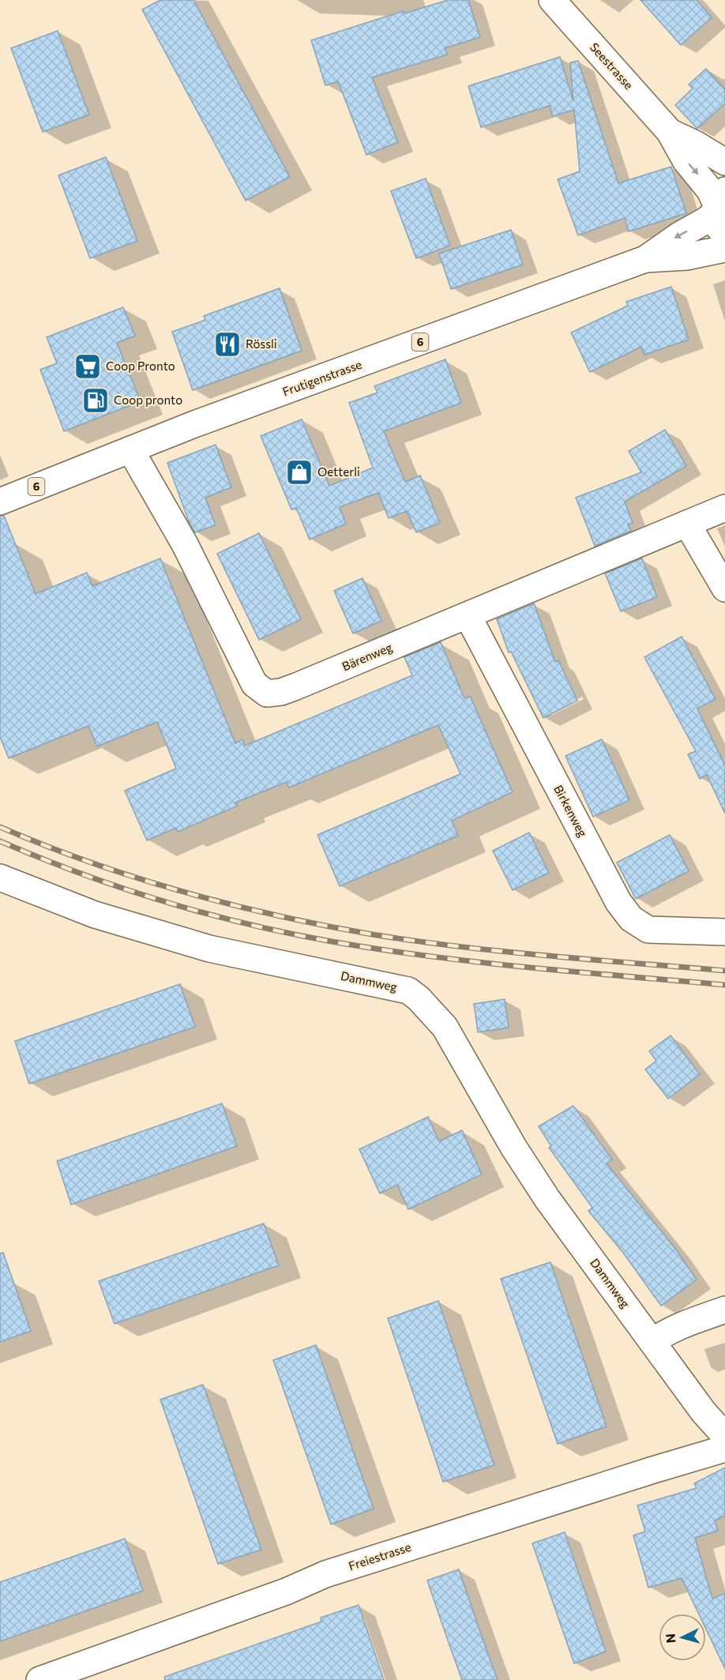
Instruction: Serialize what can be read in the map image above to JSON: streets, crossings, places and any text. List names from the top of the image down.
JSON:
{
  "streets": {
    "street": [
      "Seestrasse",
      "6",
      "Frutigenstrasse",
      "Bärenweg",
      "Birkenweg",
      "Dammweg",
      "Freiestrasse"
    ]
  },
  "crossings": [
    ["Seestrasse", "Frutigenstrasse"],
    ["Frutigenstrasse", "Bärenweg"],
    ["Bärenweg", "Birkenweg"]
  ],
  "places": {
    "restaurant": ["Rössli"],
    "supermarket": ["Coop Pronto"],
    "fuel station": ["Coop pronto"],
    "shop": ["Oetterli"]
  },
  "north": "left"
}
